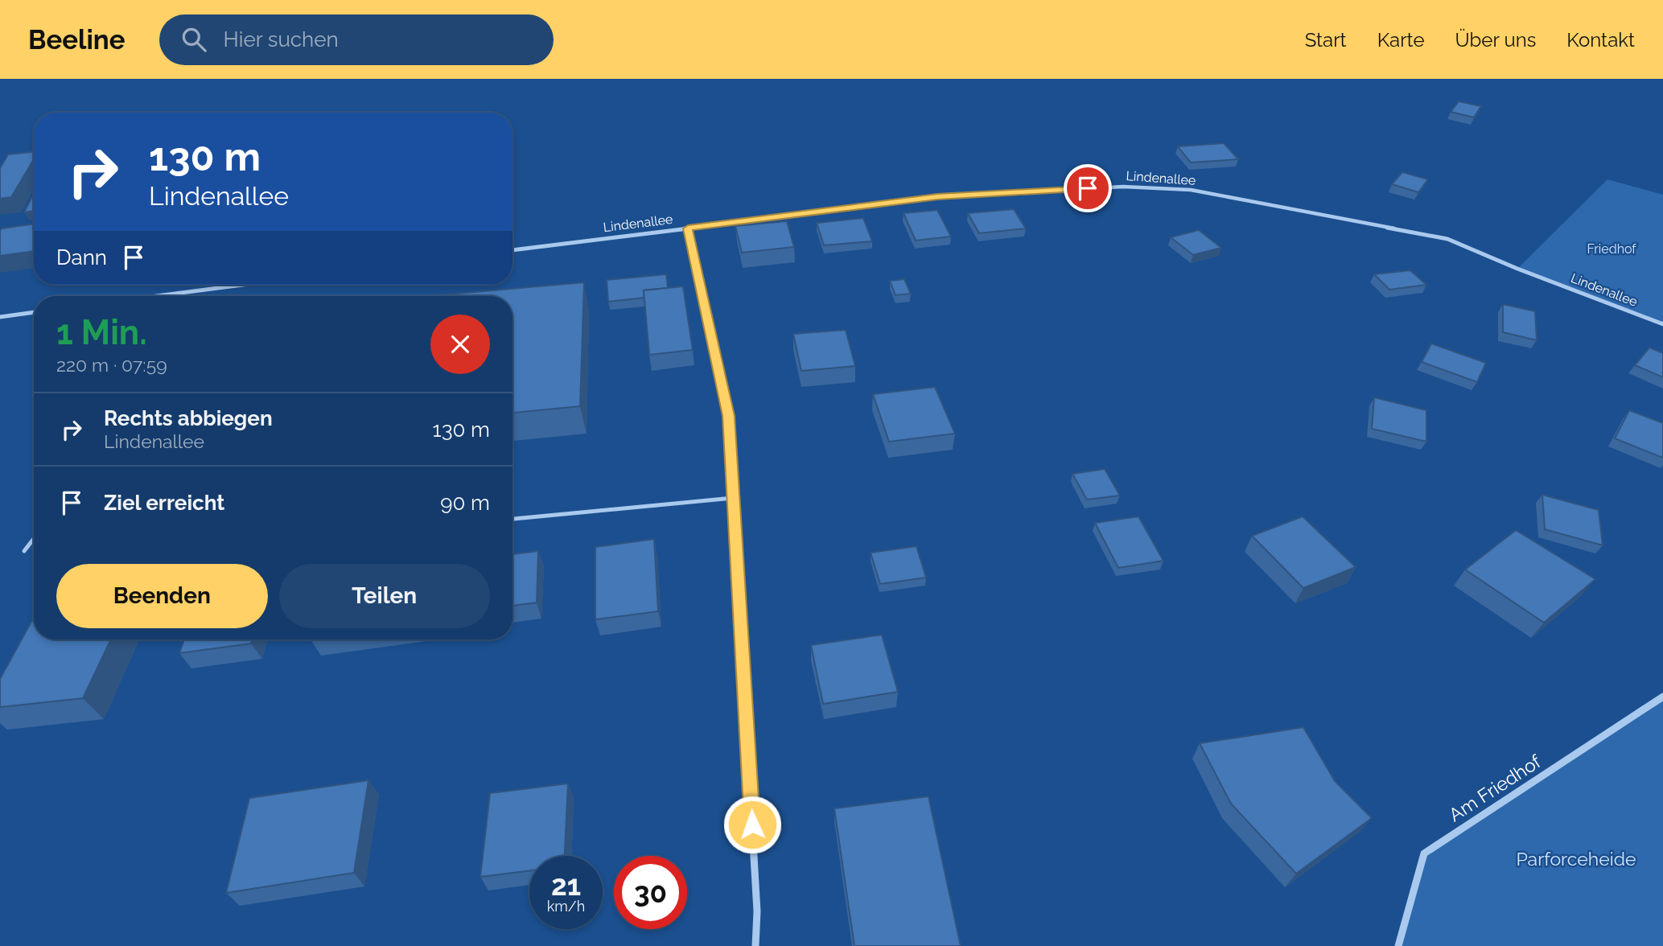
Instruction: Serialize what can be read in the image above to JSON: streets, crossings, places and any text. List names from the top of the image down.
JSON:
{
  "streets": {
    "street": ["Lindenallee", "Am Friedhof"]
  },
  "parks": ["Friedhof", "Parforceheide"],
  "page": {
    "header": "Beeline",
    "search": "Hier suchen",
    "nav": [
      "Start",
      "Karte",
      "Über uns",
      "Kontakt"
    ],
    "turn": ["130 m", "Lindenallee"],
    "then": "Dann",
    "heading": ["1 Min.", "220 m · 07:59"],
    "list": [
      {
        "name": "Rechts abbiegen",
        "note": "Lindenallee",
        "value": "130 m"
      },
      {
        "name": "Ziel erreicht",
        "value": "90 m"
      }
    ],
    "buttons": ["Beenden", "Teilen"],
    "speed": "21 km/h",
    "limit": "30"
  }
}
